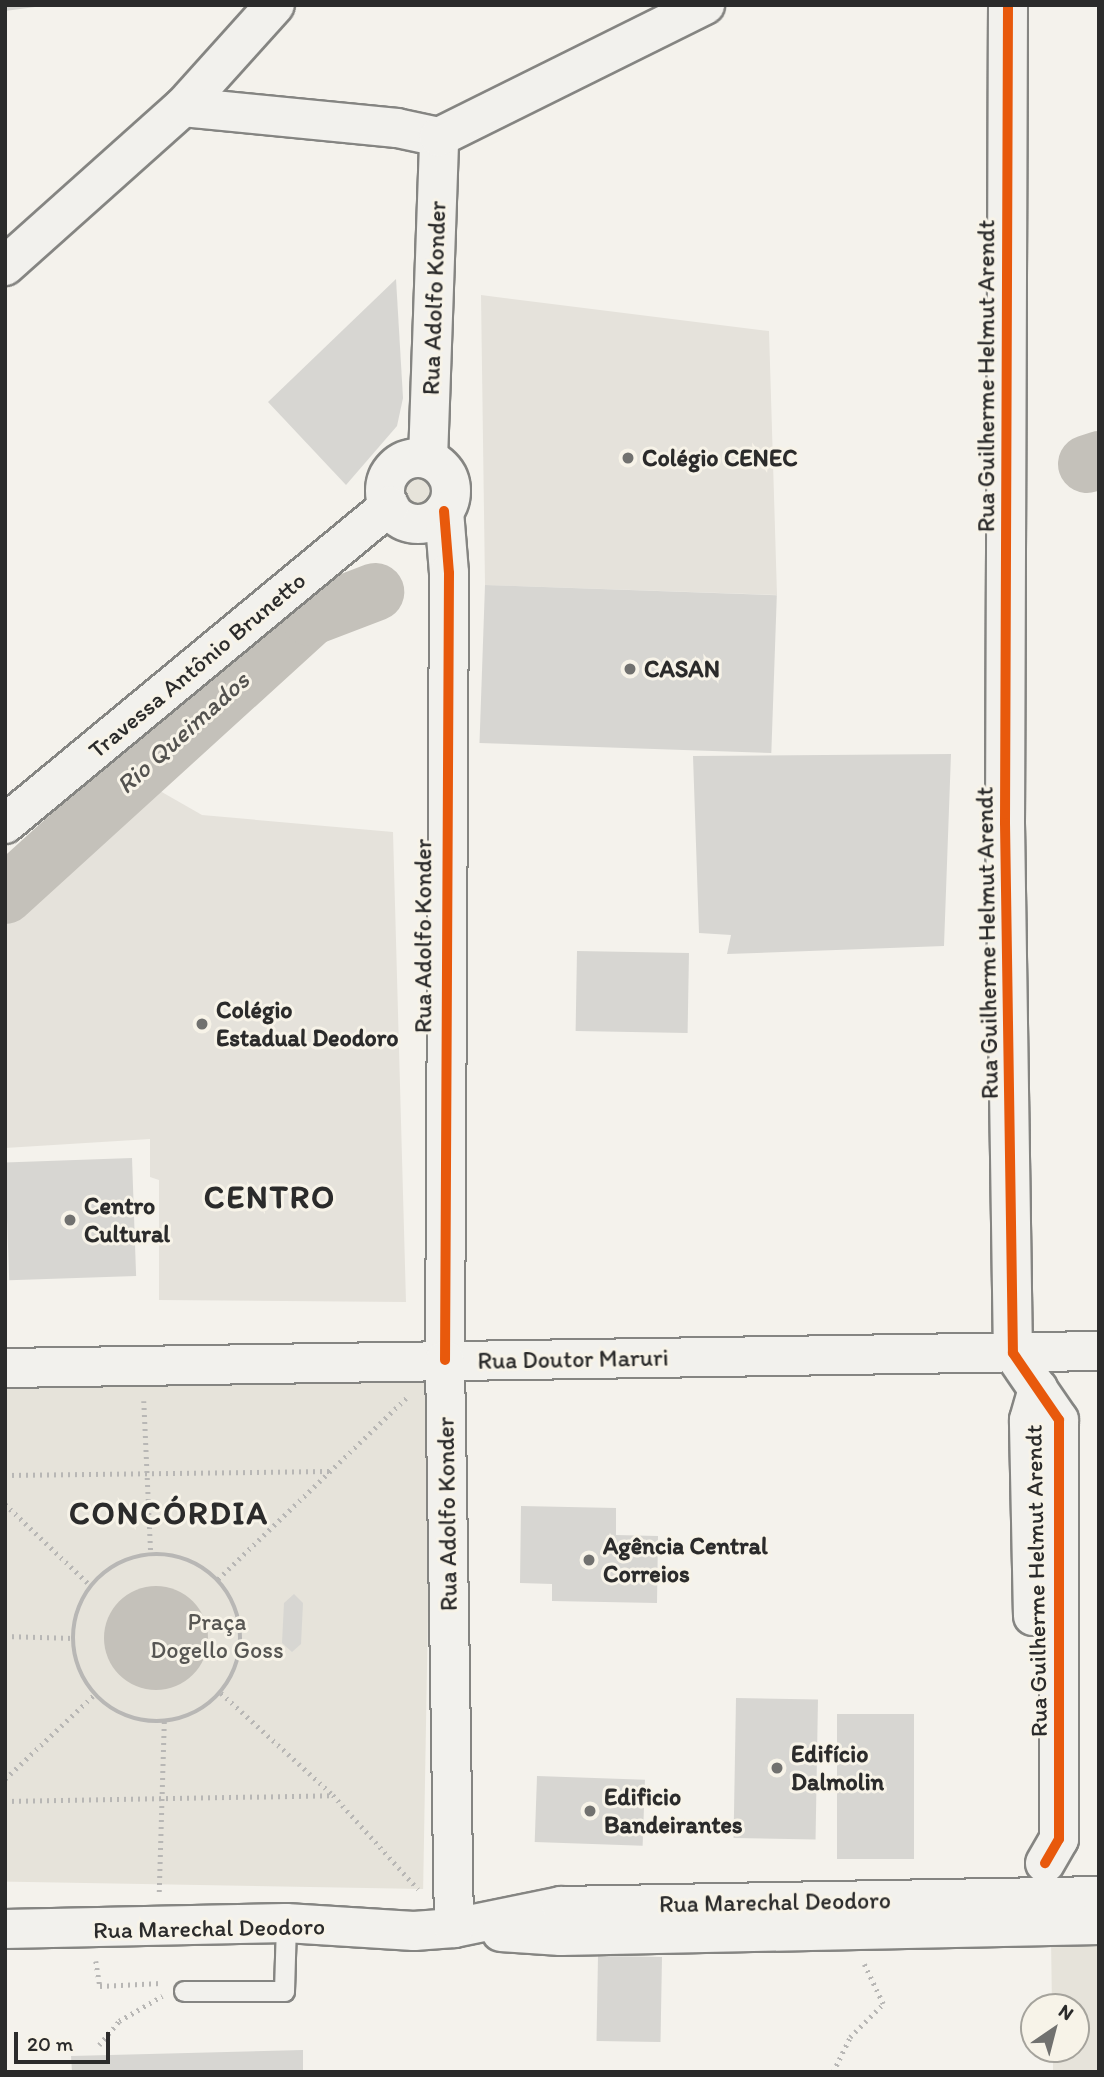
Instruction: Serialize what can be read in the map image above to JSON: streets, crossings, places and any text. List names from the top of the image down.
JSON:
{
  "streets": {
    "street": [
      "Rua Adolfo Konder",
      "Rua Guilherme Helmut Arendt",
      "Travessa Antônio Brunetto",
      "Rua Doutor Maruri",
      "Rua Marechal Deodoro"
    ]
  },
  "crossings": [
    ["Rua Adolfo Konder", "Travessa Antônio Brunetto"],
    ["Rua Adolfo Konder", "Rua Doutor Maruri"],
    ["Rua Adolfo Konder", "Rua Marechal Deodoro"],
    ["Rua Guilherme Helmut Arendt", "Rua Doutor Maruri"],
    ["Rua Guilherme Helmut Arendt", "Rua Marechal Deodoro"]
  ],
  "districts": ["CENTRO", "CONCÓRDIA"],
  "water": ["Rio Queimados"],
  "parks": ["Praça Dogello Goss"],
  "places": [
    "Colégio CENEC",
    "CASAN",
    "Colégio Estadual Deodoro",
    "Centro Cultural",
    "Agência Central Correios",
    "Edifício Dalmolin",
    "Edificio Bandeirantes"
  ],
  "scale_bar": "20 m",
  "north": "top right"
}
